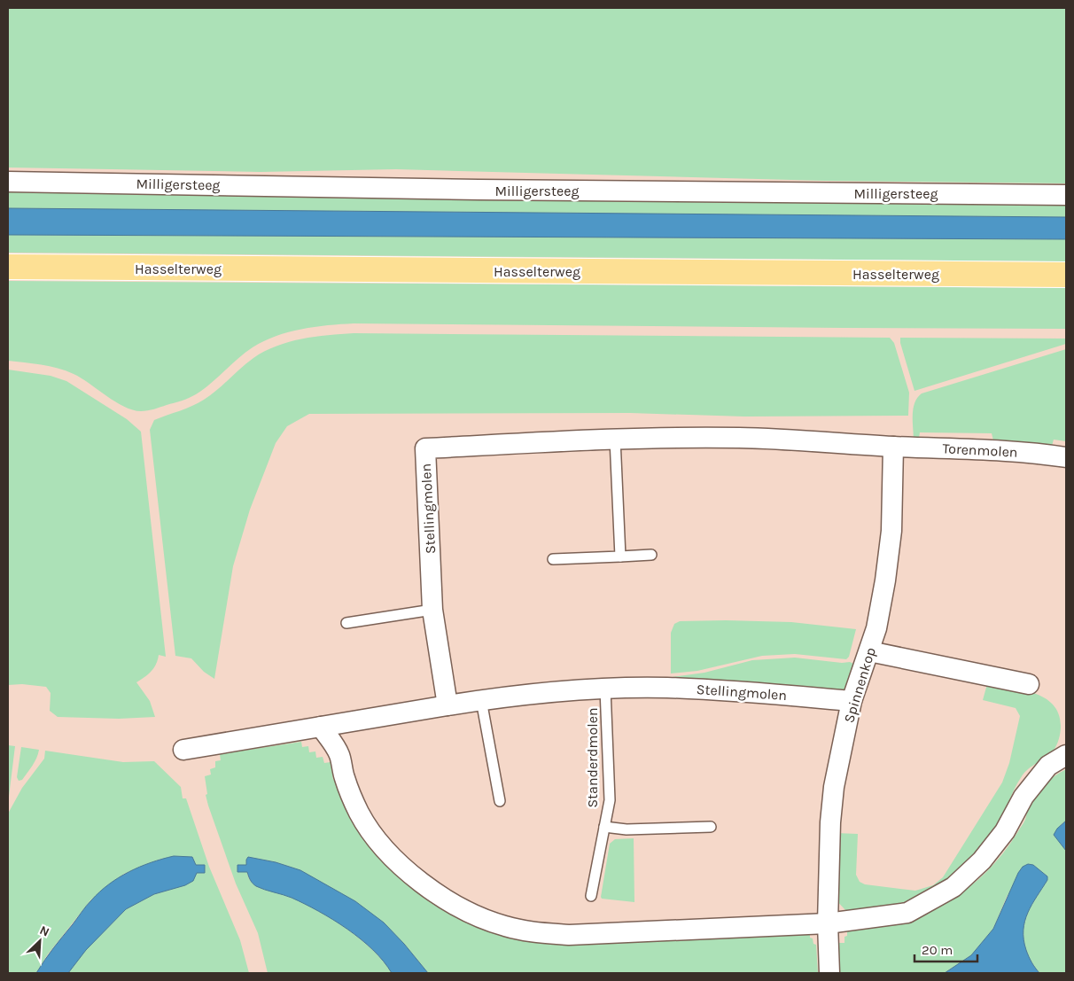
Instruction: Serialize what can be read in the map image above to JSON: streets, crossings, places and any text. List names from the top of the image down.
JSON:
{
  "streets": {
    "main road": ["Hasselterweg"],
    "street": [
      "Milligersteeg",
      "Torenmolen",
      "Stellingmolen",
      "Spinnenkop"
    ],
    "lane": ["Standerdmolen"]
  },
  "crossings": [
    ["Torenmolen", "Stellingmolen"],
    ["Torenmolen", "Spinnenkop"],
    ["Stellingmolen", "Spinnenkop"],
    ["Stellingmolen", "Standerdmolen"]
  ],
  "scale_bar": "20 m",
  "north": "top right"
}
